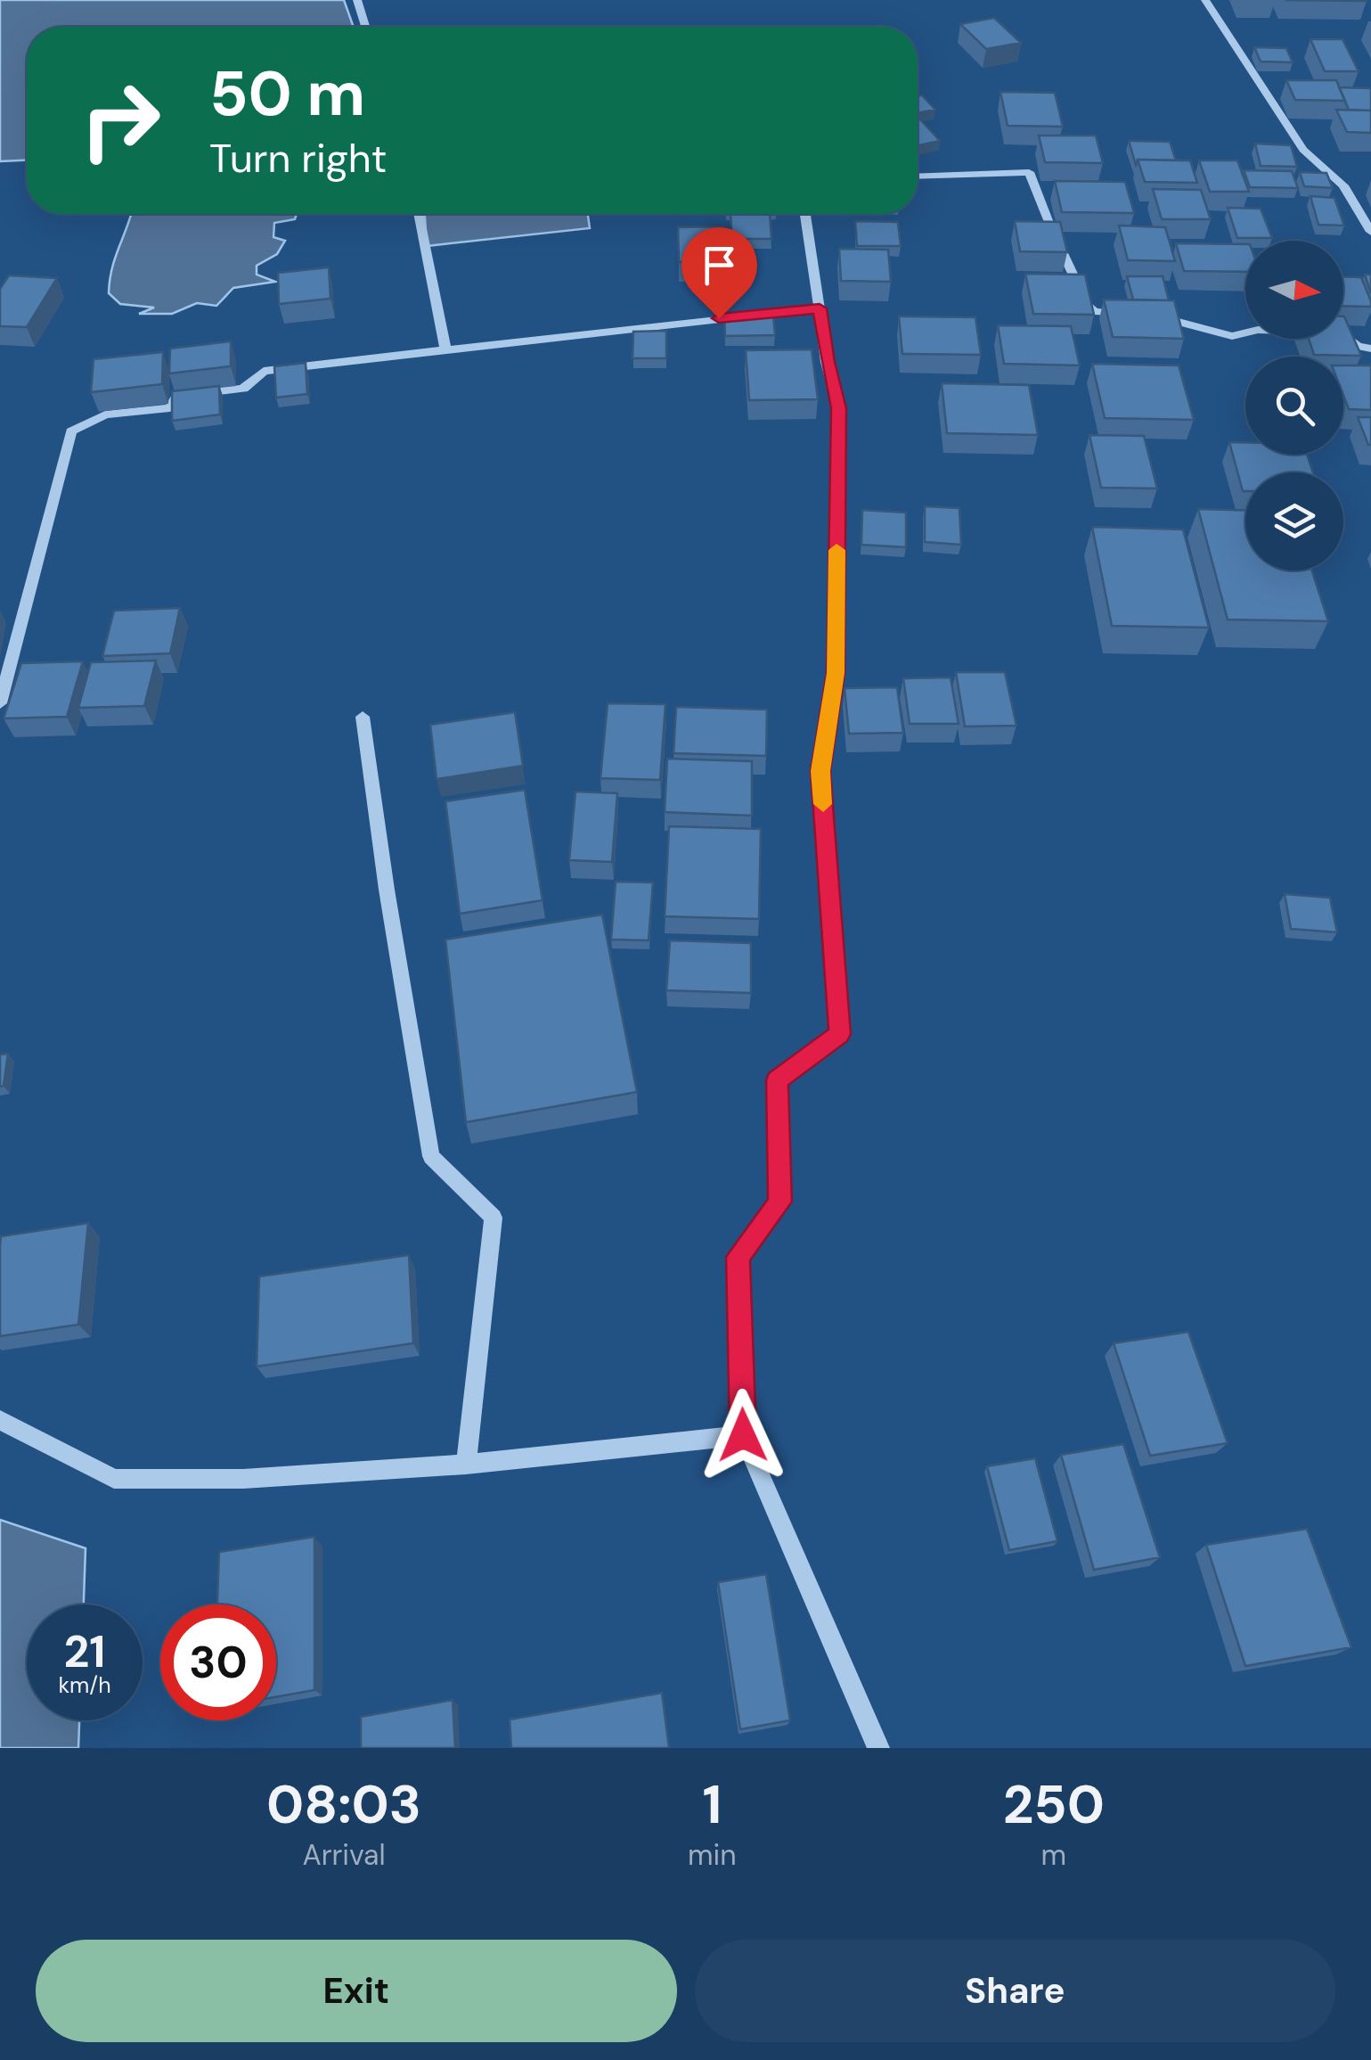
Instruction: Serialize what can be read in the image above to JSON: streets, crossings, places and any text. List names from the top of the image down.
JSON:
{
  "north": "right",
  "page": {
    "turn": ["50 m", "Turn right"],
    "speed": "21 km/h",
    "limit": "30",
    "eta": [
      "08:03",
      "Arrival",
      "1",
      "min",
      "250",
      "m"
    ],
    "buttons": ["Exit", "Share"]
  }
}
